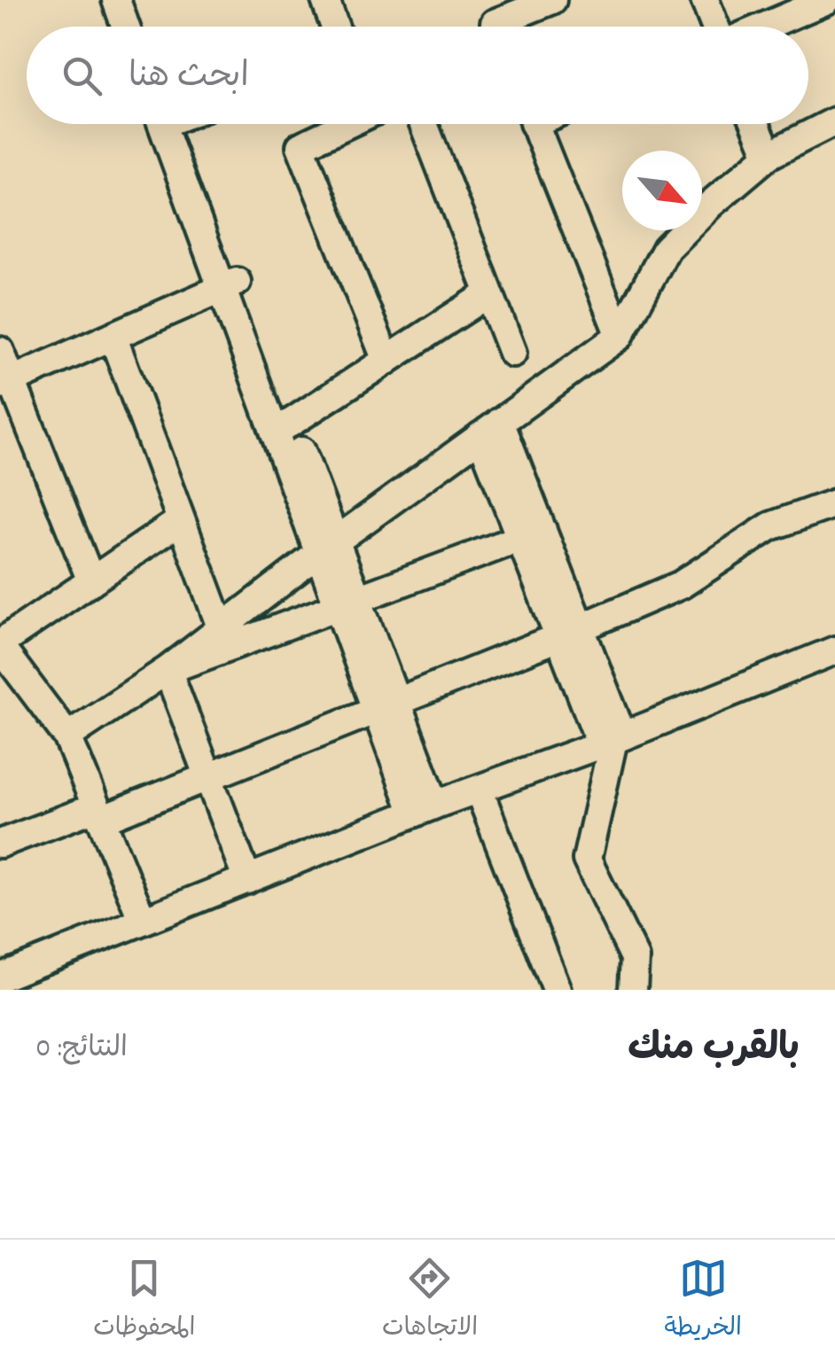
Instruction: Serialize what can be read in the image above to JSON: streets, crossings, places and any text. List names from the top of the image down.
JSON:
{
  "north": "bottom right",
  "page": {
    "search": "ابحث هنا",
    "heading": ["بالقرب منك", "النتائج: 0"],
    "nav": ["الخريطة", "الاتجاهات", "المحفوظات"]
  }
}
